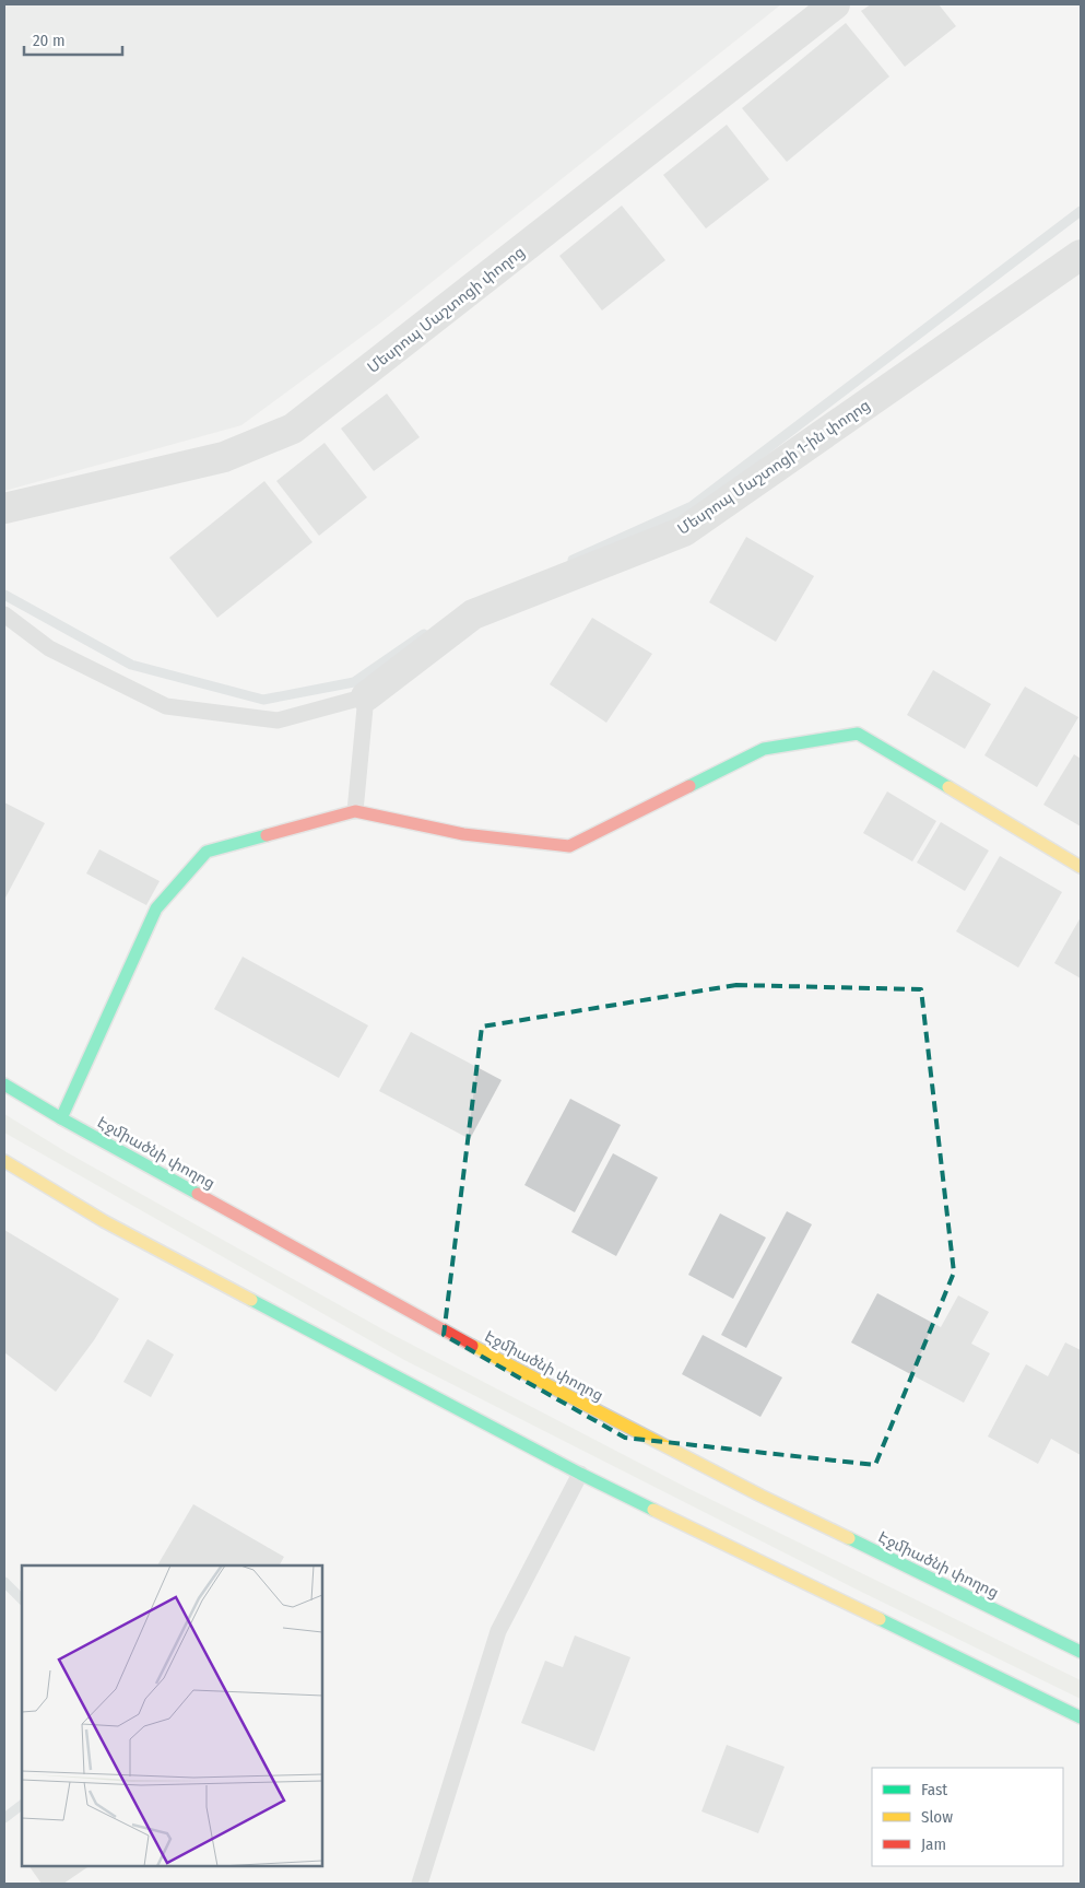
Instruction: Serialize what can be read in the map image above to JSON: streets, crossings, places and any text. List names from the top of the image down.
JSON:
{
  "streets": {
    "main road": ["Էջմիածնի փողոց"],
    "street": ["Մեսրոպ Մաշտոցի փողոց", "Մեսրոպ Մաշտոցի 1-ին փողոց"]
  },
  "legend": ["Fast", "Slow", "Jam"],
  "scale_bar": "20 m"
}
